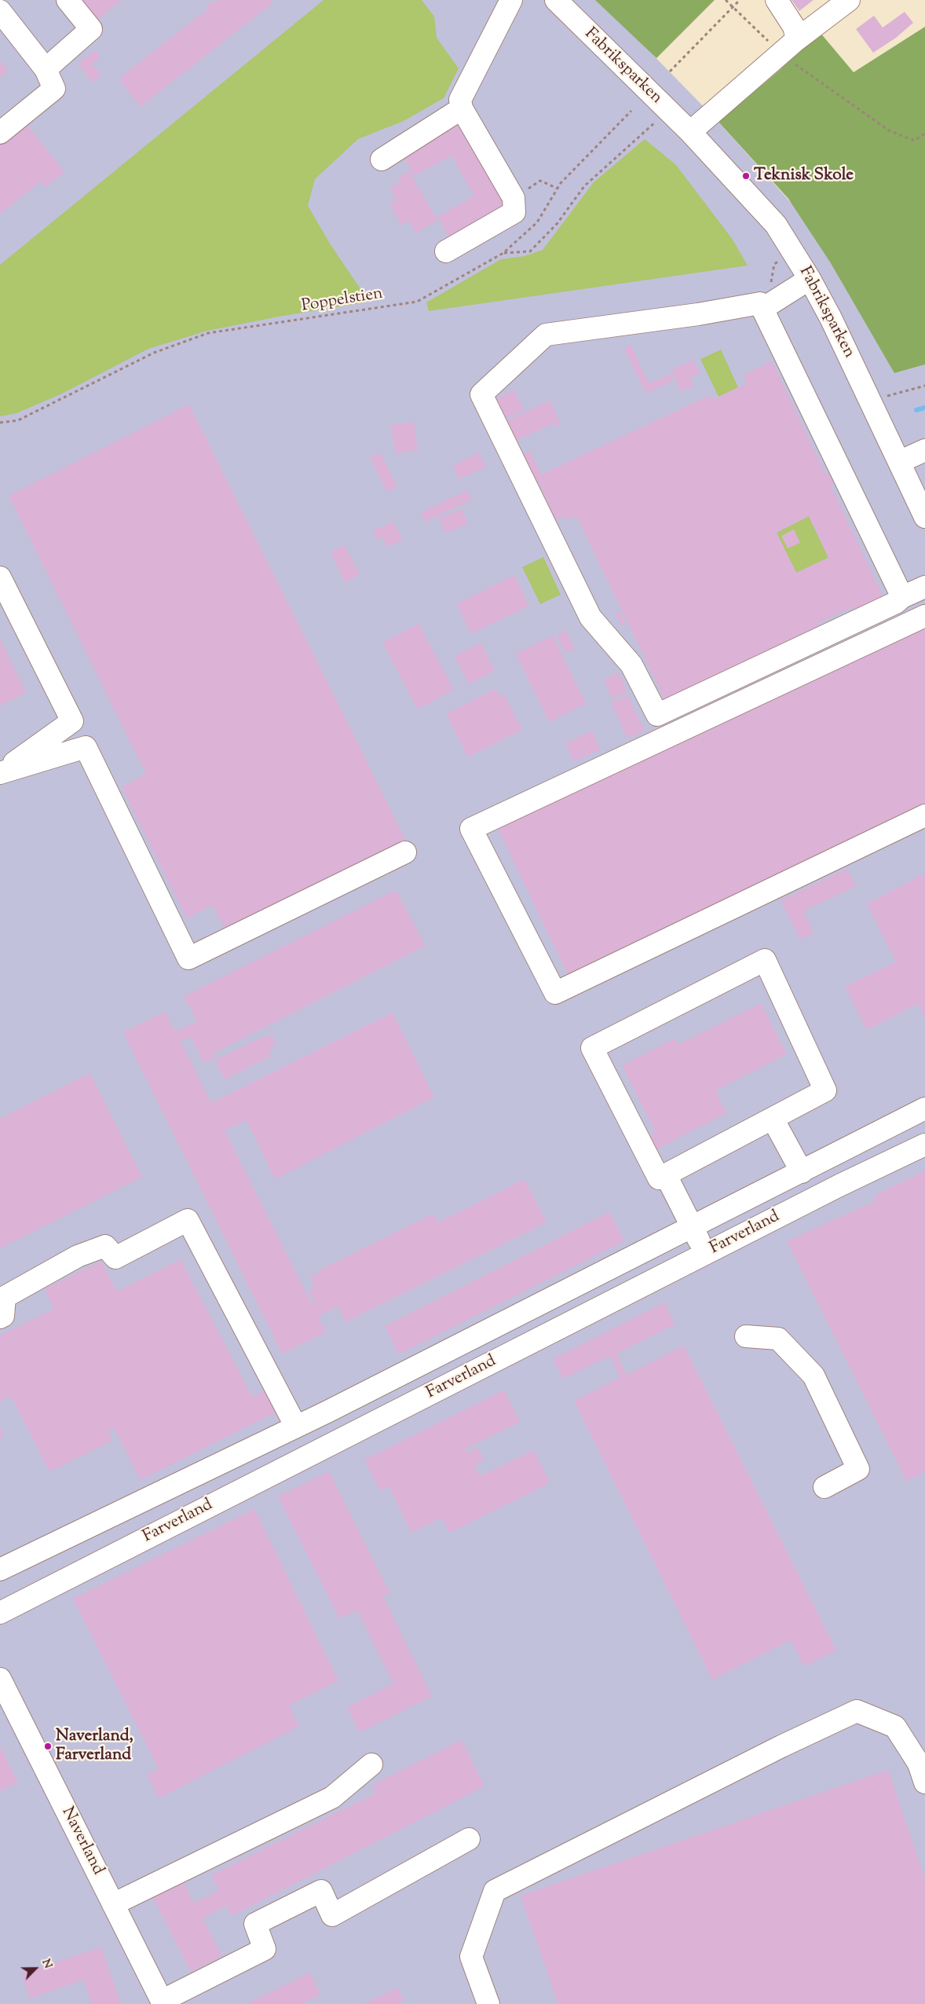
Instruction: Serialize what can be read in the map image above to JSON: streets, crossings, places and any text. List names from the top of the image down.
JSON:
{
  "streets": {
    "street": ["Fabriksparken", "Farverland", "Naverland"],
    "path": ["Poppelstien"]
  },
  "places": ["Teknisk Skole", "Naverland, Farverland"],
  "north": "top right"
}
